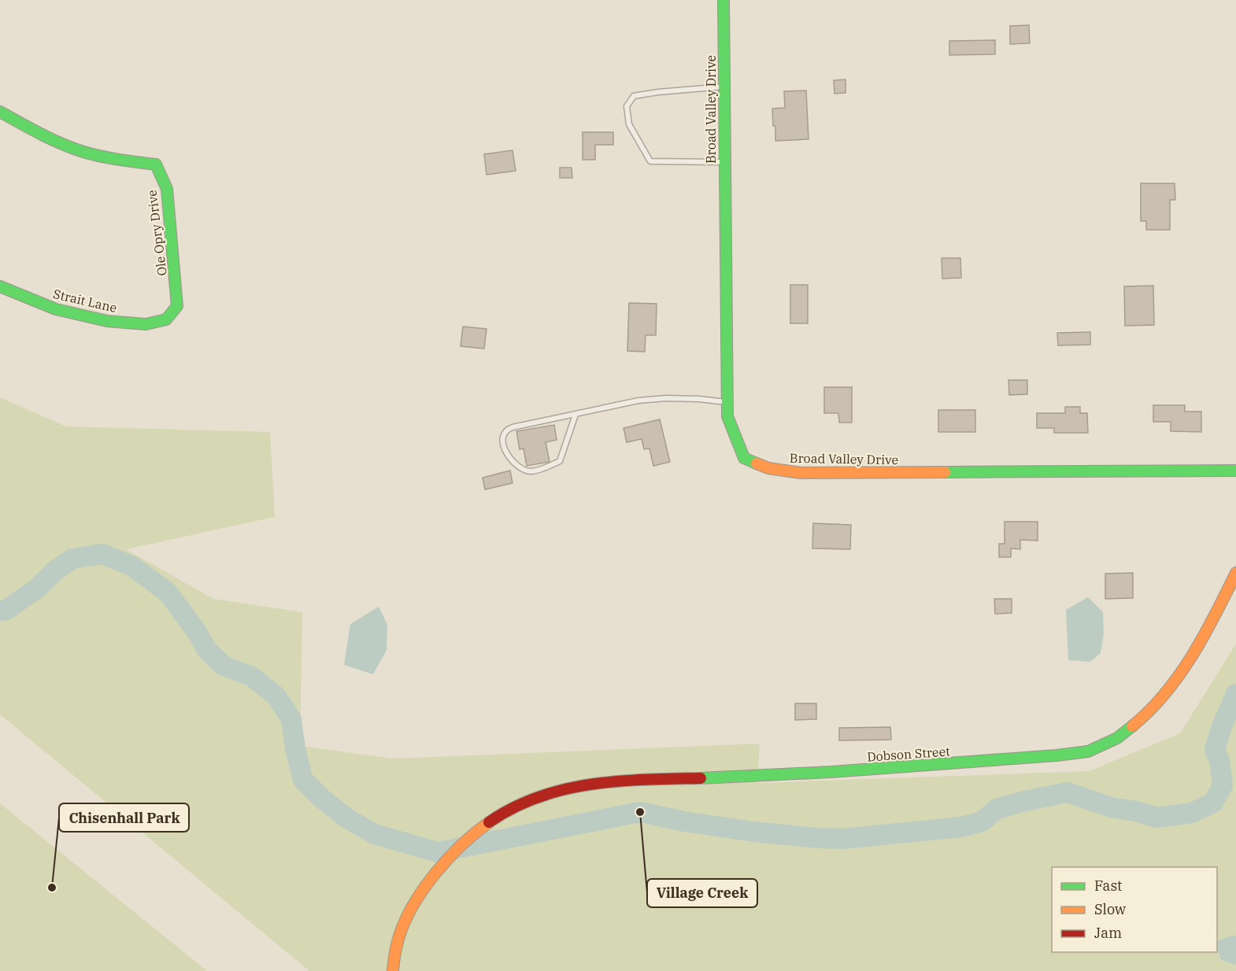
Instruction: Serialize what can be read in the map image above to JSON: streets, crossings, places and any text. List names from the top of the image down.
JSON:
{
  "streets": {
    "street": [
      "Broad Valley Drive",
      "Ole Opry Drive",
      "Strait Lane",
      "Dobson Street"
    ]
  },
  "crossings": [
    ["Ole Opry Drive", "Strait Lane"]
  ],
  "places": ["Village Creek", "Chisenhall Park"],
  "legend": ["Fast", "Slow", "Jam"]
}
